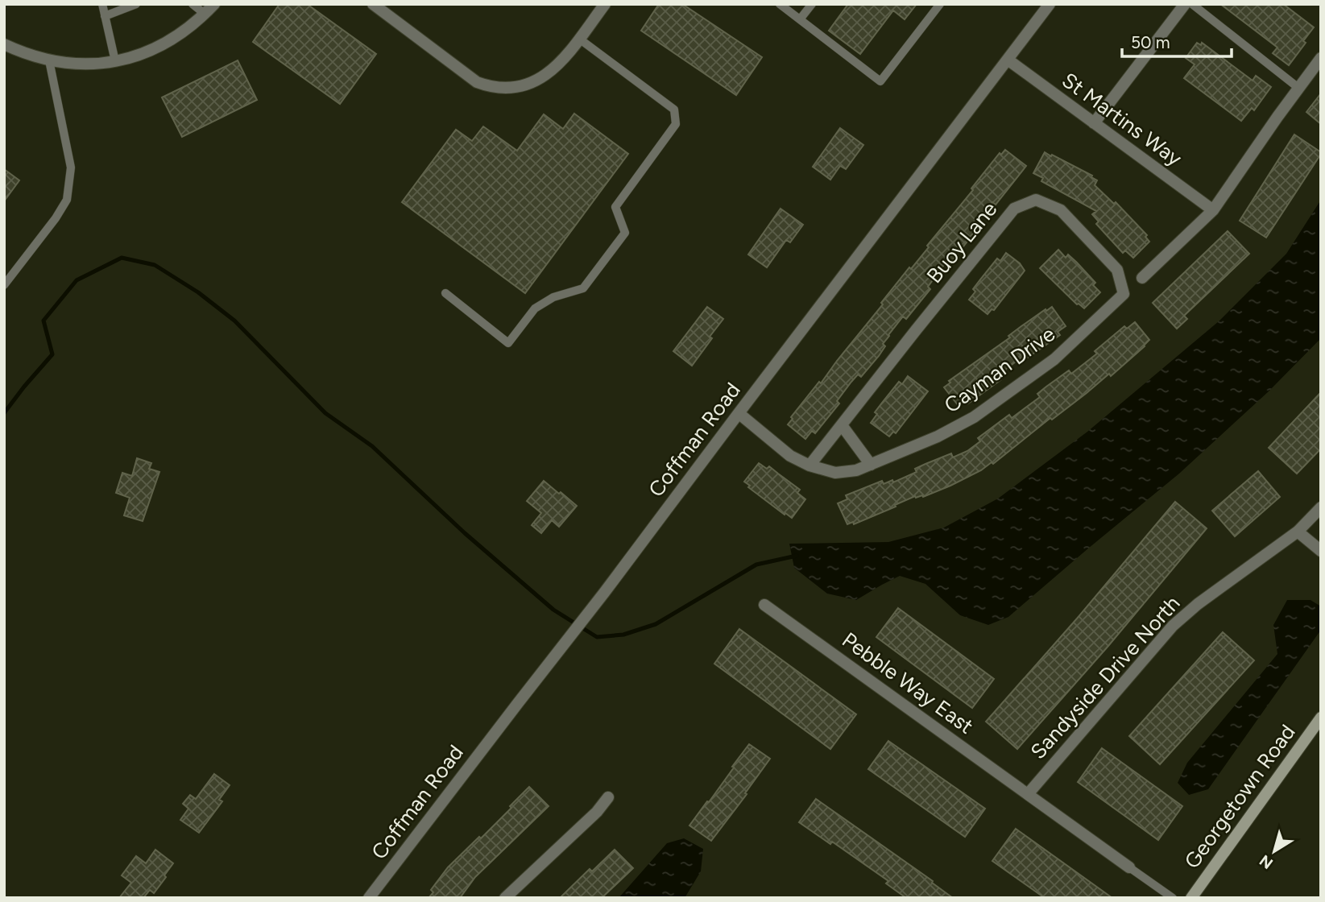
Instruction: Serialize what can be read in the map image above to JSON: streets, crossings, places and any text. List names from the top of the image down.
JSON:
{
  "streets": {
    "main road": ["Georgetown Road"],
    "street": [
      "St Martins Way",
      "Buoy Lane",
      "Cayman Drive",
      "Coffman Road",
      "Sandyside Drive North",
      "Pebble Way East"
    ]
  },
  "crossings": [
    ["St Martins Way", "Coffman Road"],
    ["Buoy Lane", "Cayman Drive"],
    ["Cayman Drive", "Coffman Road"],
    ["Sandyside Drive North", "Pebble Way East"]
  ],
  "scale_bar": "50 m",
  "north": "bottom left"
}
